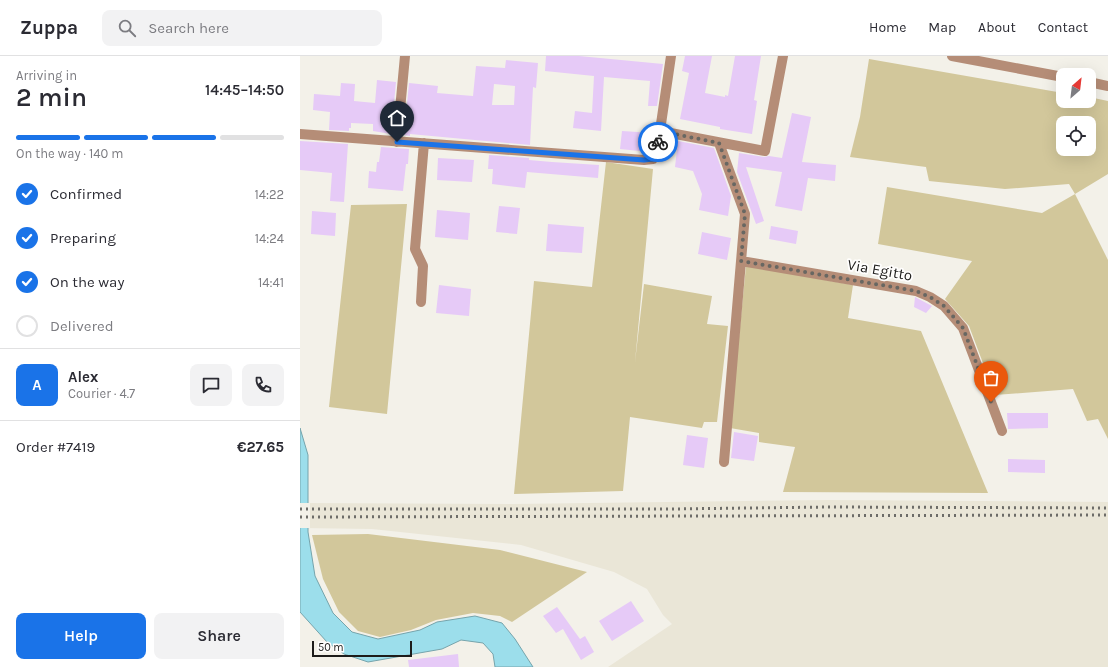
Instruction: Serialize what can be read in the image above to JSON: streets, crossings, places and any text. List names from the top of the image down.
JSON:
{
  "streets": {
    "street": ["Via Egitto"]
  },
  "scale_bar": "50 m",
  "north": "top right",
  "page": {
    "header": "Zuppa",
    "search": "Search here",
    "nav": [
      "Home",
      "Map",
      "About",
      "Contact"
    ],
    "heading": ["2 min", "Arriving in", "14:45–14:50"],
    "panel": [
      "Alex",
      "Courier · 4.7",
      "Order #7419",
      "€27.65"
    ],
    "bar": "On the way · 140 m",
    "list": [
      ["Confirmed", "14:22"],
      ["Preparing", "14:24"],
      ["On the way", "14:41"],
      "Delivered"
    ],
    "round": "A",
    "buttons": ["Help", "Share"],
    "scale": "50 m"
  }
}
